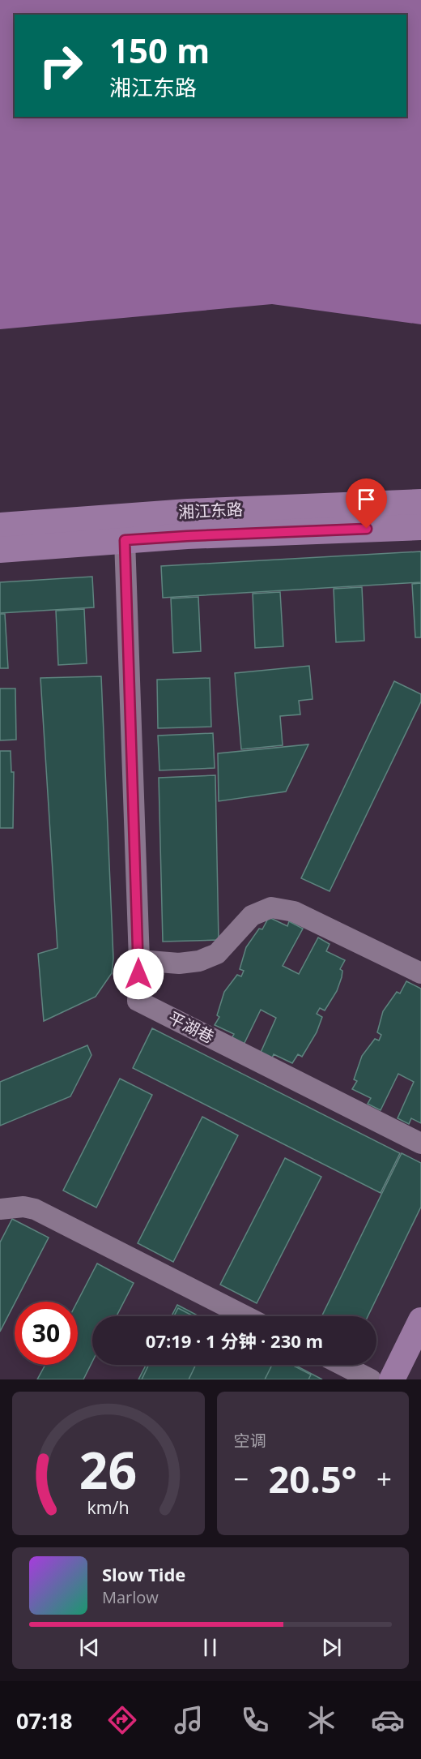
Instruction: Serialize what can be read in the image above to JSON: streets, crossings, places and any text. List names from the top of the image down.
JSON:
{
  "streets": {
    "main road": ["湘江东路"],
    "street": ["平湖巷"]
  },
  "crossings": [
    ["湘江东路", "平湖巷"]
  ],
  "page": {
    "turn": ["150 m", "湘江东路"],
    "limit": "30",
    "trip": "07:19 · 1 分钟 · 230 m",
    "tile": "空调",
    "heat": ["−", "20.5°", "+"],
    "song": ["Slow Tide", "Marlow"],
    "tabs": "07:18",
    "gauge": ["26", "km/h"]
  }
}
